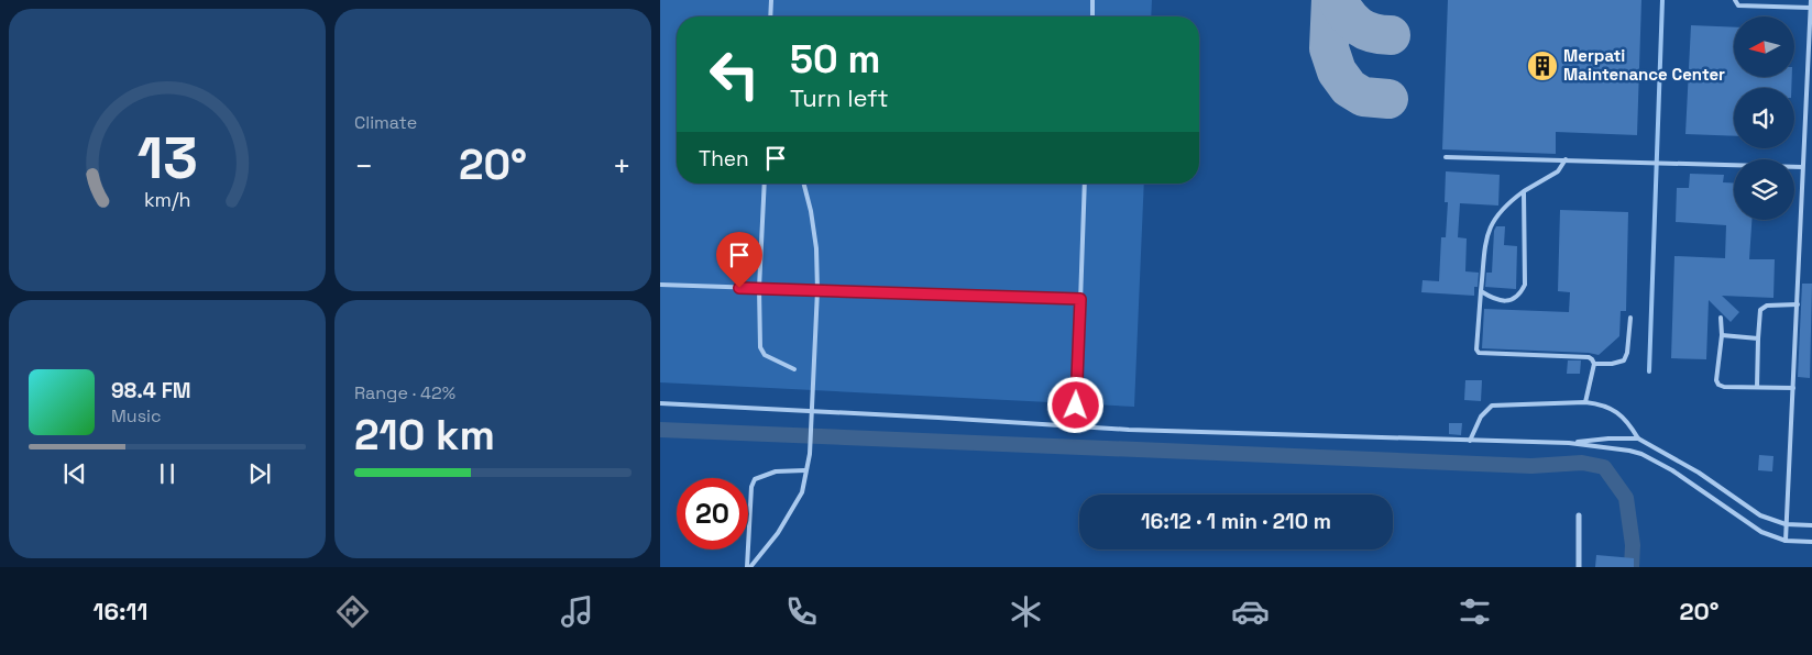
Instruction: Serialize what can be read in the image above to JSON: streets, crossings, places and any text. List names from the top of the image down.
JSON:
{
  "places": {
    "building": ["Merpati Maintenance Center"]
  },
  "north": "left",
  "page": {
    "tile": [
      "Climate",
      ["Range · 42%", "210 km"]
    ],
    "turn": ["50 m", "Turn left"],
    "then": "Then",
    "heat": ["−", "20°", "+"],
    "song": ["98.4 FM", "Music"],
    "limit": "20",
    "trip": "16:12 · 1 min · 210 m",
    "tabs": ["16:11", "20°"],
    "gauge": ["13", "km/h"]
  }
}
